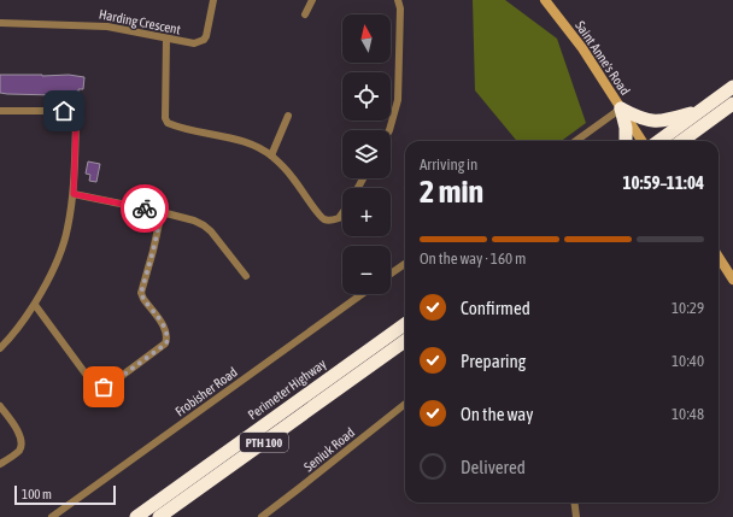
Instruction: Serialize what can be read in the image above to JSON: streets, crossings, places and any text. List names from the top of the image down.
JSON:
{
  "streets": {
    "highway": ["Perimeter Highway", "PTH 100"],
    "main road": ["Saint Anne's Road"],
    "street": ["Harding Crescent", "Frobisher Road", "Seniuk Road"]
  },
  "scale_bar": "100 m",
  "north": "top",
  "page": {
    "map_buttons": ["+", "−"],
    "heading": ["2 min", "Arriving in", "10:59–11:04"],
    "bar": "On the way · 160 m",
    "list": [
      ["Confirmed", "10:29"],
      ["Preparing", "10:40"],
      ["On the way", "10:48"],
      "Delivered"
    ],
    "scale": "100 m"
  }
}
